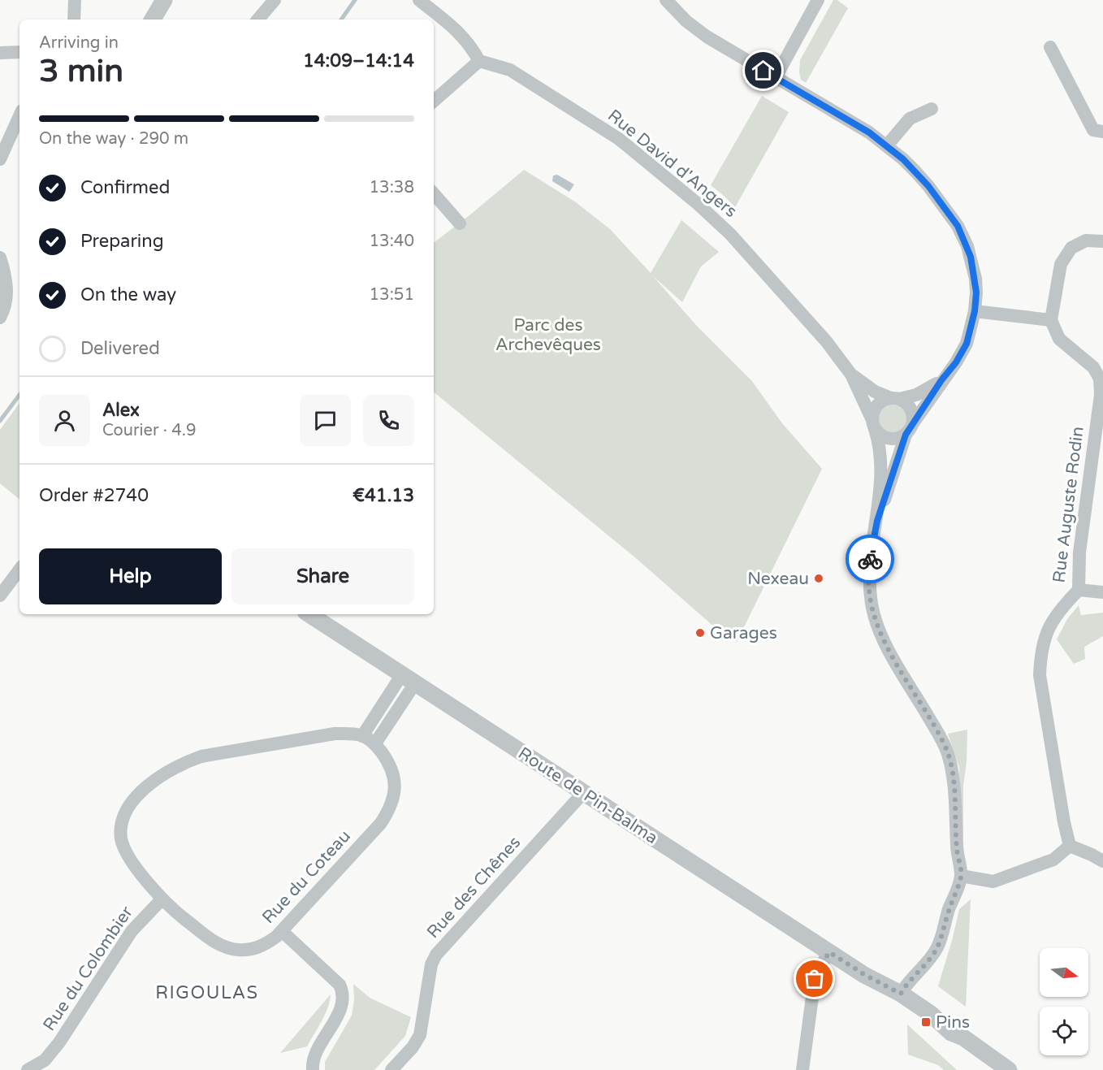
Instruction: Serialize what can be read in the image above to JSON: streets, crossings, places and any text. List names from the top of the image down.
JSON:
{
  "streets": {
    "street": [
      "Rue David d'Angers",
      "Rue Auguste Rodin",
      "Route de Pin-Balma",
      "Rue du Coteau",
      "Rue des Chênes",
      "Rue du Colombier"
    ]
  },
  "crossings": [
    ["Rue David d'Angers", "Route de Pin-Balma"],
    ["Route de Pin-Balma", "Rue des Chênes"],
    ["Rue du Coteau", "Rue du Colombier"]
  ],
  "districts": ["RIGOULAS"],
  "parks": ["Parc des Archevêques"],
  "places": {
    "other": ["Nexeau", "Garages"],
    "transit": ["Pins"]
  },
  "north": "right",
  "page": {
    "heading": ["3 min", "Arriving in", "14:09–14:14"],
    "panel": [
      "Alex",
      "Courier · 4.9",
      "Order #2740",
      "€41.13"
    ],
    "bar": "On the way · 290 m",
    "list": [
      ["Confirmed", "13:38"],
      ["Preparing", "13:40"],
      ["On the way", "13:51"],
      "Delivered"
    ],
    "buttons": ["Help", "Share"]
  }
}
